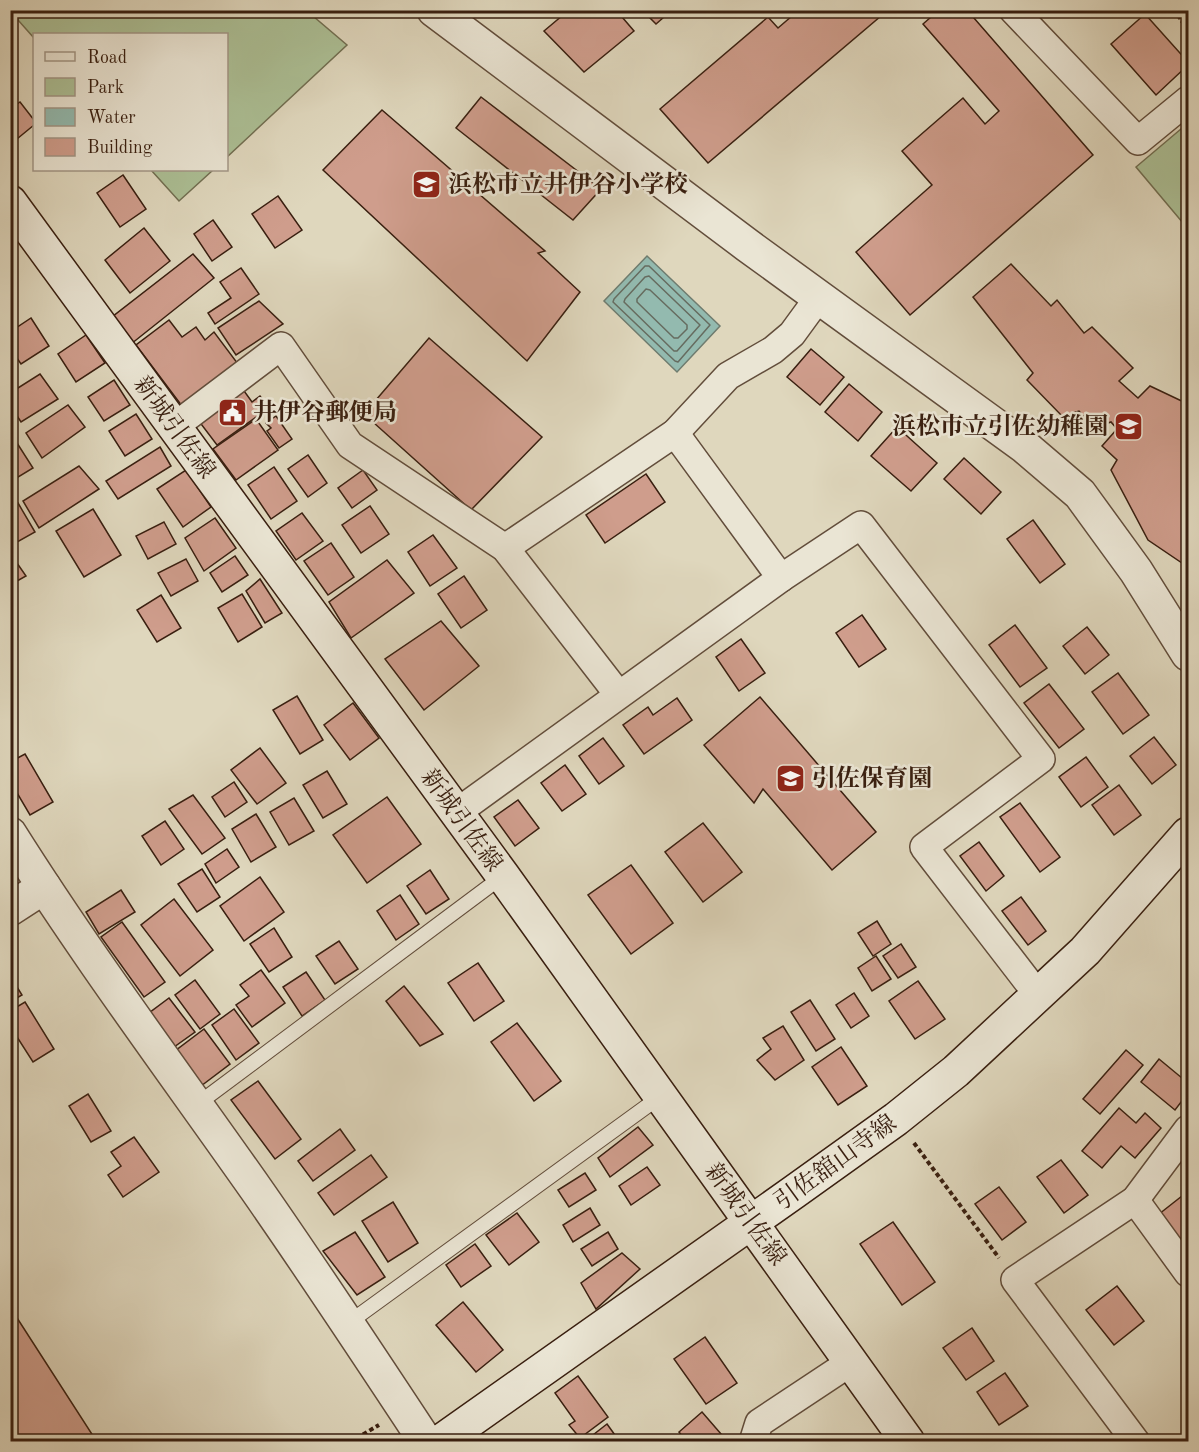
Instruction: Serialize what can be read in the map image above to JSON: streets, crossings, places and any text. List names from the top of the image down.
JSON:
{
  "streets": {
    "main road": ["新城引佐線", "引佐舘山寺線"]
  },
  "crossings": [
    ["新城引佐線", "引佐舘山寺線"]
  ],
  "places": {
    "school or university": ["浜松市立井伊谷小学校", "浜松市立引佐幼稚園", "引佐保育園"],
    "public building": ["井伊谷郵便局"]
  },
  "legend": [
    "Road",
    "Park",
    "Water",
    "Building"
  ]
}
